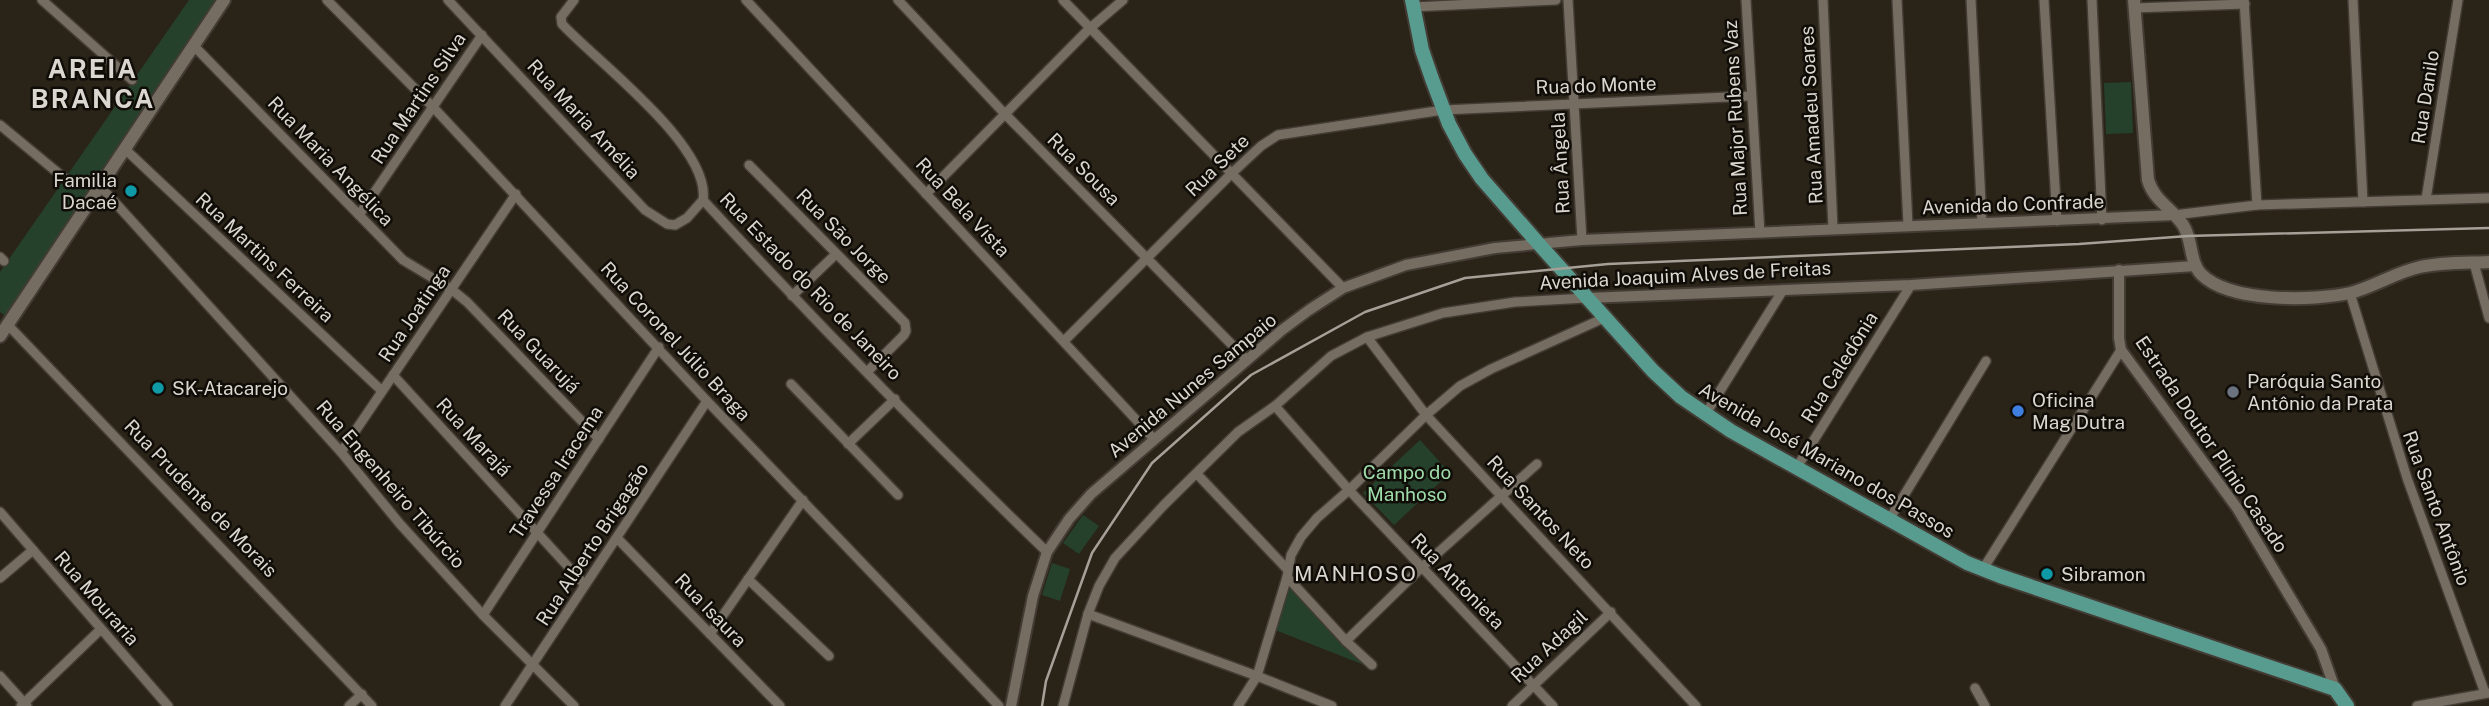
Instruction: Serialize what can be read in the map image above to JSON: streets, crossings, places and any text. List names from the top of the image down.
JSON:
{
  "streets": {
    "main road": ["Estrada Doutor Plínio Casado", "Avenida José Mariano dos Passos"],
    "street": [
      "Rua do Monte",
      "Rua Danilo",
      "Rua Martins Silva",
      "Rua Amadeu Soares",
      "Rua Major Rubens Vaz",
      "Rua Maria Amélia",
      "Rua Maria Angélica",
      "Rua Ângela",
      "Rua Sete",
      "Rua Sousa",
      "Avenida do Confrade",
      "Rua Bela Vista",
      "Rua São Jorge",
      "Rua Martins Ferreira",
      "Avenida Joaquim Alves de Freitas",
      "Rua Estado do Rio de Janeiro",
      "Rua Joatinga",
      "Rua Coronel Júlio Braga",
      "Rua Guarujá",
      "Rua Caledônia",
      "Avenida Nunes Sampaio",
      "Rua Marajá",
      "Travessa Iracema",
      "Rua Engenheiro Tibúrcio",
      "Rua Prudente de Morais",
      "Rua Santo Antônio",
      "Rua Santos Neto",
      "Rua Alberto Brigagão",
      "Rua Antonieta",
      "Rua Mouraria",
      "Rua Isaura",
      "Rua Adagil"
    ]
  },
  "crossings": [
    ["Rua do Monte", "Rua Major Rubens Vaz"],
    ["Rua do Monte", "Rua Ângela"],
    ["Rua do Monte", "Rua Sete"],
    ["Rua do Monte", "Avenida José Mariano dos Passos"],
    ["Rua Danilo", "Avenida do Confrade"],
    ["Rua Martins Silva", "Rua Maria Amélia"],
    ["Rua Martins Silva", "Rua Maria Angélica"],
    ["Rua Martins Silva", "Rua Coronel Júlio Braga"],
    ["Rua Amadeu Soares", "Avenida do Confrade"],
    ["Rua Major Rubens Vaz", "Avenida do Confrade"],
    ["Rua Maria Amélia", "Rua Estado do Rio de Janeiro"],
    ["Rua Maria Angélica", "Rua Joatinga"],
    ["Rua Maria Angélica", "Rua Guarujá"],
    ["Rua Ângela", "Avenida do Confrade"],
    ["Rua Sete", "Rua Sousa"],
    ["Rua Sete", "Rua Bela Vista"],
    ["Rua Sete", "Avenida José Mariano dos Passos"],
    ["Rua Sousa", "Avenida Nunes Sampaio"],
    ["Avenida do Confrade", "Avenida Nunes Sampaio"],
    ["Avenida do Confrade", "Avenida José Mariano dos Passos"],
    ["Rua Bela Vista", "Avenida Nunes Sampaio"],
    ["Rua São Jorge", "Rua Estado do Rio de Janeiro"],
    ["Rua Martins Ferreira", "Rua Joatinga"],
    ["Avenida Joaquim Alves de Freitas", "Rua Caledônia"],
    ["Avenida Joaquim Alves de Freitas", "Estrada Doutor Plínio Casado"],
    ["Avenida Joaquim Alves de Freitas", "Avenida José Mariano dos Passos"],
    ["Avenida Joaquim Alves de Freitas", "Rua Santos Neto"],
    ["Avenida Joaquim Alves de Freitas", "Rua Antonieta"],
    ["Rua Estado do Rio de Janeiro", "Avenida Nunes Sampaio"],
    ["Rua Joatinga", "Rua Coronel Júlio Braga"],
    ["Rua Joatinga", "Rua Guarujá"],
    ["Rua Joatinga", "Rua Marajá"],
    ["Rua Joatinga", "Rua Engenheiro Tibúrcio"],
    ["Rua Coronel Júlio Braga", "Travessa Iracema"],
    ["Rua Coronel Júlio Braga", "Rua Alberto Brigagão"],
    ["Rua Guarujá", "Travessa Iracema"],
    ["Rua Caledônia", "Avenida José Mariano dos Passos"],
    ["Avenida Nunes Sampaio", "Avenida José Mariano dos Passos"],
    ["Rua Marajá", "Travessa Iracema"],
    ["Rua Marajá", "Rua Alberto Brigagão"],
    ["Estrada Doutor Plínio Casado", "Avenida José Mariano dos Passos"],
    ["Travessa Iracema", "Rua Engenheiro Tibúrcio"],
    ["Rua Engenheiro Tibúrcio", "Rua Alberto Brigagão"],
    ["Rua Santos Neto", "Rua Adagil"],
    ["Rua Alberto Brigagão", "Rua Isaura"],
    ["Rua Antonieta", "Rua Adagil"]
  ],
  "districts": ["AREIA BRANCA", "MANHOSO"],
  "parks": ["Campo do Manhoso"],
  "places": [
    "Familia Dacaé",
    "SK-Atacarejo",
    "Paróquia Santo Antônio da Prata",
    "Oficina Mag Dutra",
    "Sibramon"
  ]
}
